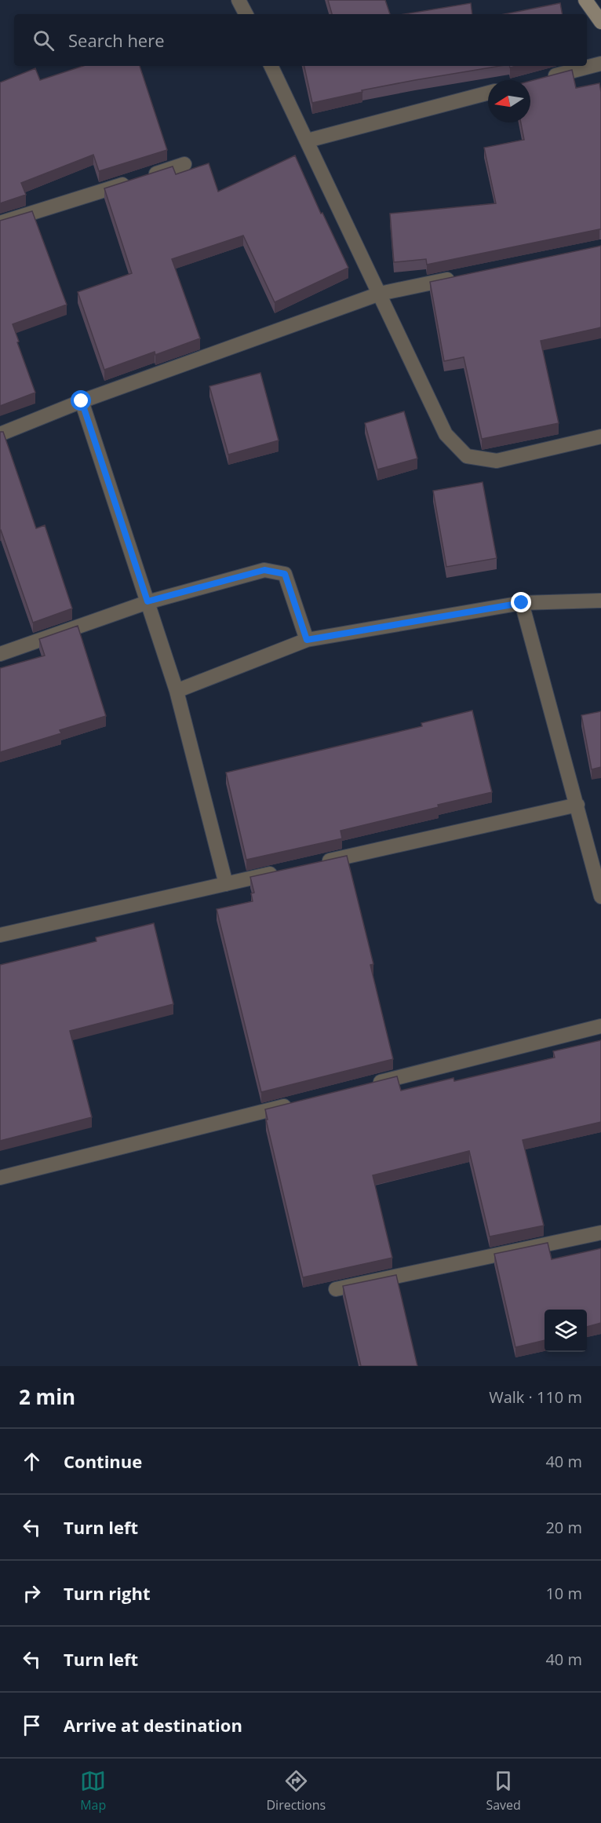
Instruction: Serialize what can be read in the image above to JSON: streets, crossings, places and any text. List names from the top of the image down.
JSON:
{
  "north": "left",
  "page": {
    "search": "Search here",
    "heading": ["2 min", "Walk · 110 m"],
    "list": [
      ["Continue", "40 m"],
      ["Turn left", "20 m"],
      ["Turn right", "10 m"],
      ["Turn left", "40 m"],
      "Arrive at destination"
    ],
    "nav": ["Map", "Directions", "Saved"]
  }
}
